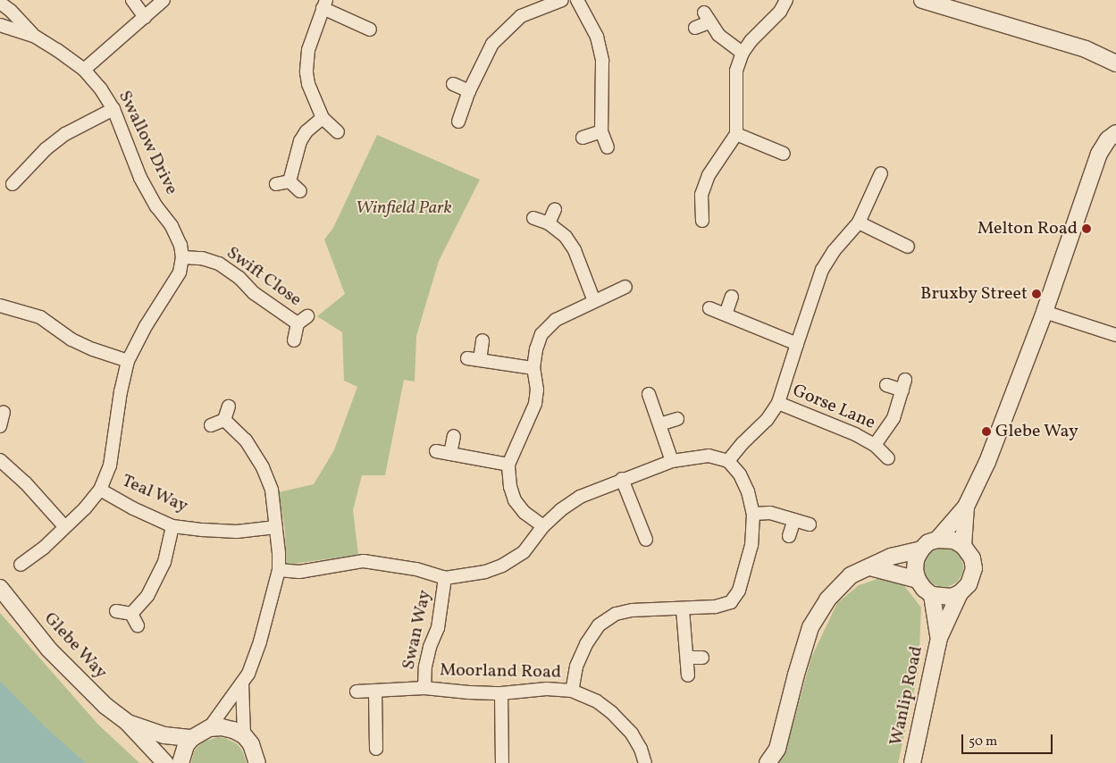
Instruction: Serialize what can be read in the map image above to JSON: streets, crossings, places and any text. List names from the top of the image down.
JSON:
{
  "streets": {
    "street": [
      "Swallow Drive",
      "Swift Close",
      "Gorse Lane",
      "Teal Way",
      "Swan Way",
      "Glebe Way",
      "Moorland Road",
      "Wanlip Road"
    ]
  },
  "crossings": [
    ["Swallow Drive", "Swift Close"],
    ["Swan Way", "Moorland Road"]
  ],
  "parks": ["Winfield Park"],
  "places": ["Melton Road", "Bruxby Street", "Glebe Way"],
  "scale_bar": "50 m"
}
